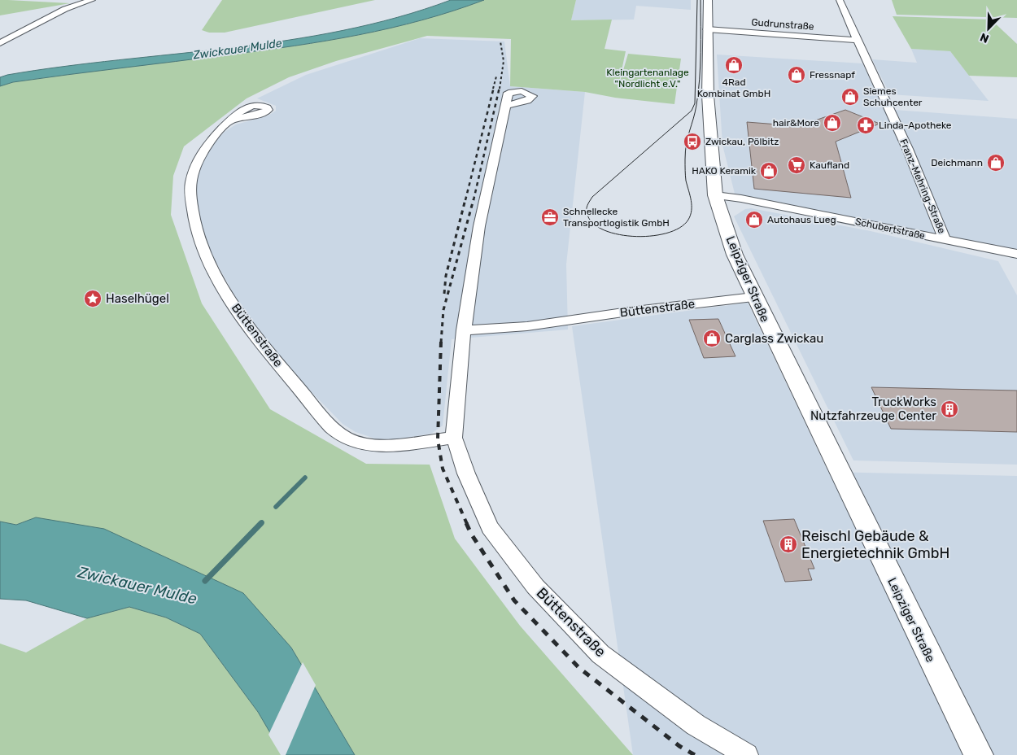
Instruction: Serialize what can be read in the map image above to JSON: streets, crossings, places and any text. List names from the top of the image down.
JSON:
{
  "streets": {
    "street": [
      "Gudrunstraße",
      "Franz-Mehring-Straße",
      "Schubertstraße",
      "Leipziger Straße",
      "Büttenstraße"
    ]
  },
  "crossings": [
    ["Gudrunstraße", "Franz-Mehring-Straße"],
    ["Gudrunstraße", "Leipziger Straße"],
    ["Franz-Mehring-Straße", "Schubertstraße"],
    ["Schubertstraße", "Leipziger Straße"],
    ["Leipziger Straße", "Büttenstraße"]
  ],
  "water": ["Zwickauer Mulde"],
  "parks": ["Kleingartenanlage \"Nordlicht e.V.\""],
  "places": {
    "shop": [
      "4Rad Kombinat GmbH",
      "Fressnapf",
      "Siemes Schuhcenter",
      "hair&More",
      "Deichmann",
      "HAKO Keramik",
      "Autohaus Lueg",
      "Carglass Zwickau"
    ],
    "pharmacy": ["Linda-Apotheke"],
    "bus stop": ["Zwickau, Pölbitz"],
    "supermarket": ["Kaufland"],
    "office": ["Schnellecke Transportlogistik GmbH"],
    "place": ["Haselhügel"],
    "building": ["TruckWorks Nutzfahrzeuge Center", "Reischl Gebäude & Energietechnik GmbH"]
  },
  "north": "bottom left"
}
